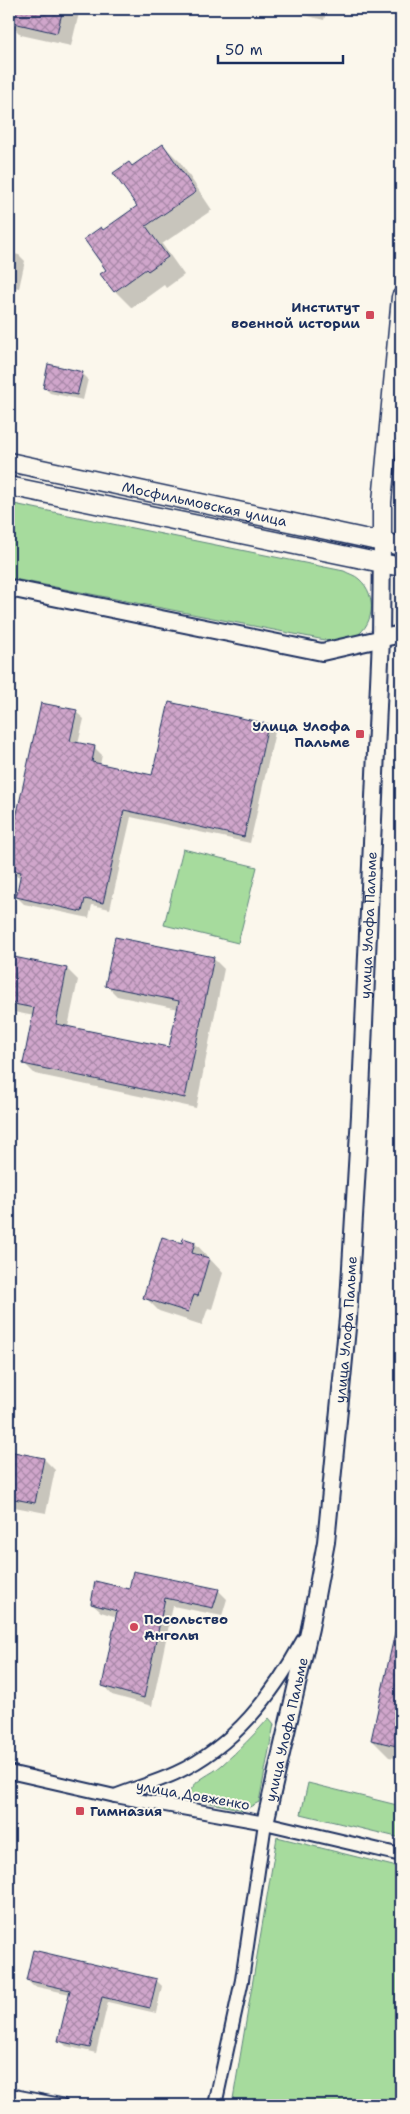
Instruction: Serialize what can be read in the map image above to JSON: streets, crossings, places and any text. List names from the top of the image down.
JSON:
{
  "streets": {
    "main road": ["Мосфильмовская улица"],
    "street": ["улица Улофа Пальме", "улица Довженко"]
  },
  "crossings": [
    ["Мосфильмовская улица", "улица Улофа Пальме"],
    ["улица Улофа Пальме", "улица Довженко"]
  ],
  "places": {
    "transit": ["Институт военной истории", "Улица Улофа Пальме", "Гимназия"],
    "other": ["Посольство Анголы"]
  },
  "scale_bar": "50 m"
}
